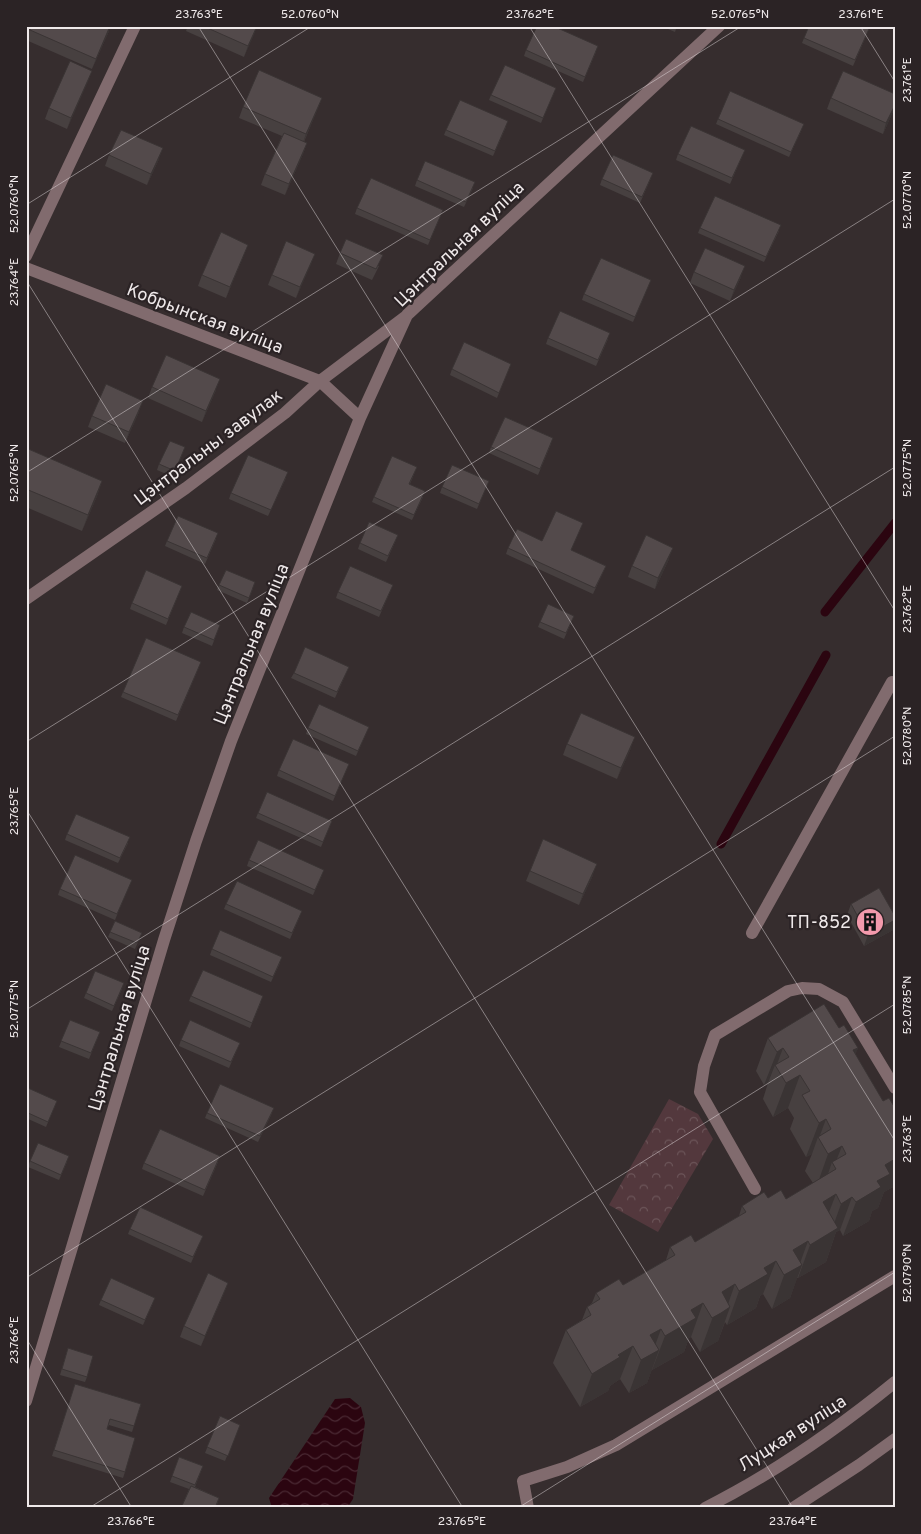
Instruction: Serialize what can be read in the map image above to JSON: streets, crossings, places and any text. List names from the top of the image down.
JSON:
{
  "streets": {
    "street": [
      "Цэнтральная вуліца",
      "Кобрынская вуліца",
      "Цэнтральны завулак",
      "Луцкая вуліца"
    ]
  },
  "crossings": [
    ["Цэнтральная вуліца", "Кобрынская вуліца"],
    ["Цэнтральная вуліца", "Цэнтральны завулак"],
    ["Кобрынская вуліца", "Цэнтральны завулак"]
  ],
  "places": {
    "building": ["ТП-852"]
  },
  "coordinates": [
    "23.763°E",
    "52.0760°N",
    "23.762°E",
    "52.0765°N",
    "23.761°E",
    "52.0770°N",
    "23.764°E",
    "52.0775°N",
    "52.0780°N",
    "23.765°E",
    "52.0785°N",
    "52.0790°N",
    "23.766°E"
  ]
}
